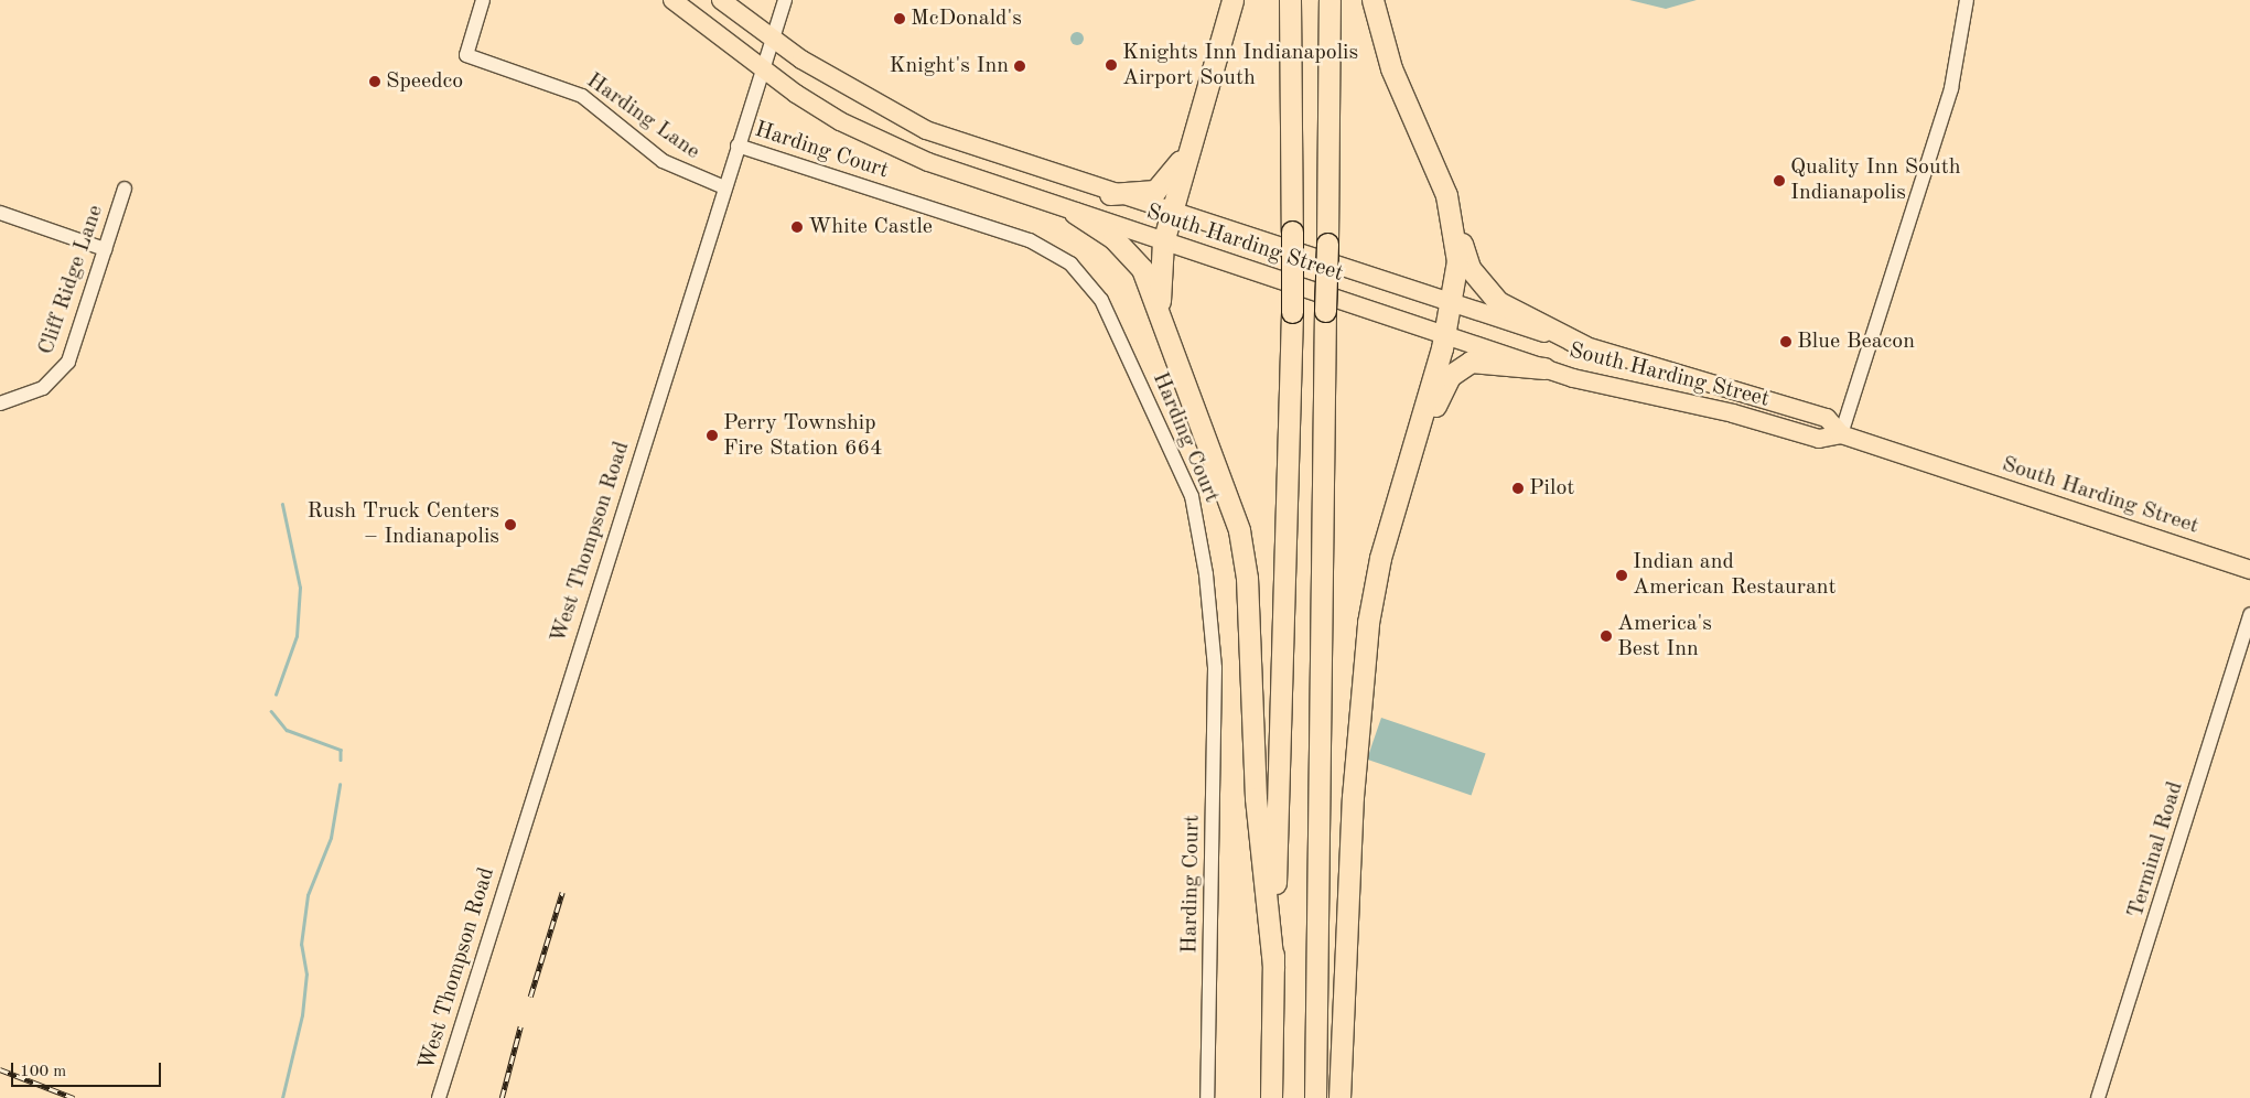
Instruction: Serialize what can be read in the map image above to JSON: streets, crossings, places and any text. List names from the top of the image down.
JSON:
{
  "streets": {
    "main road": ["South Harding Street"],
    "street": [
      "Harding Lane",
      "Harding Court",
      "Cliff Ridge Lane",
      "West Thompson Road",
      "Terminal Road"
    ]
  },
  "crossings": [
    ["Harding Lane", "West Thompson Road"],
    ["Harding Court", "West Thompson Road"],
    ["South Harding Street", "West Thompson Road"]
  ],
  "places": [
    "McDonald's",
    "Knights Inn Indianapolis Airport South",
    "Knight's Inn",
    "Speedco",
    "Quality Inn South Indianapolis",
    "White Castle",
    "Blue Beacon",
    "Perry Township Fire Station 664",
    "Pilot",
    "Rush Truck Centers – Indianapolis",
    "Indian and American Restaurant",
    "America's Best Inn"
  ],
  "scale_bar": "100 m"
}
